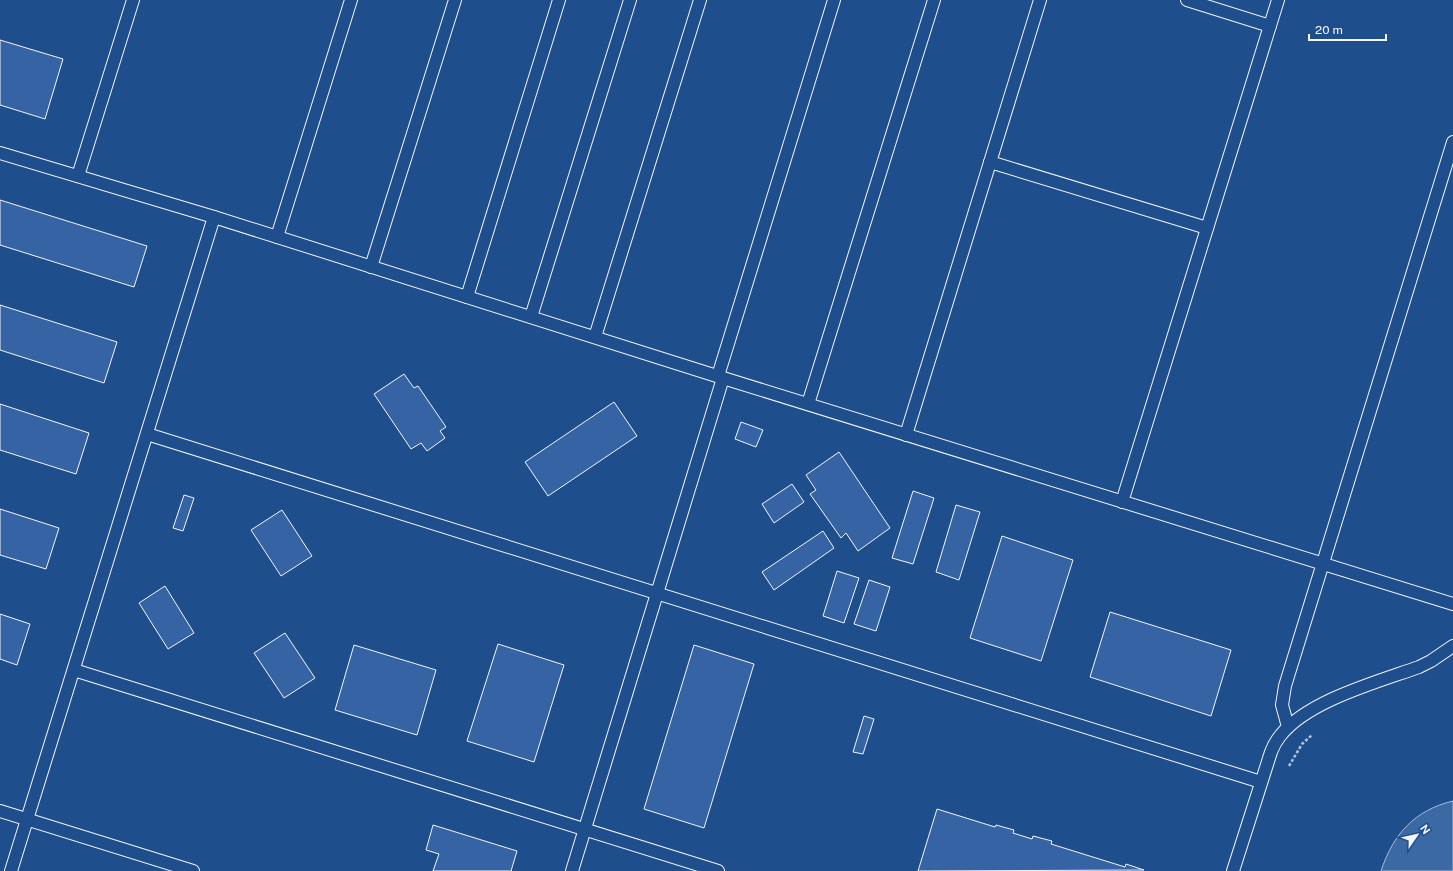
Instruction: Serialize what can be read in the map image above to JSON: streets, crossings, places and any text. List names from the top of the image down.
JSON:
{
  "scale_bar": "20 m",
  "north": "top right"
}
